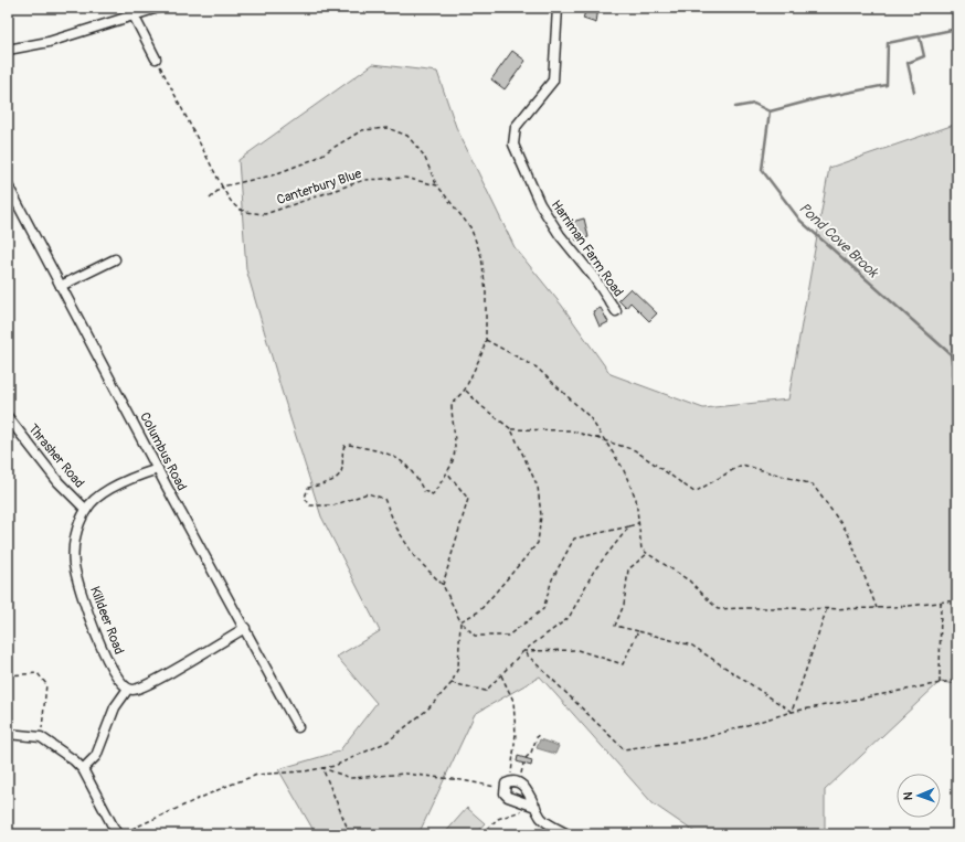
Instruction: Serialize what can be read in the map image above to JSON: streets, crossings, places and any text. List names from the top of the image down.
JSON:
{
  "streets": {
    "street": [
      "Harriman Farm Road",
      "Columbus Road",
      "Thrasher Road",
      "Killdeer Road"
    ],
    "path": ["Canterbury Blue"]
  },
  "crossings": [
    ["Columbus Road", "Killdeer Road"],
    ["Thrasher Road", "Killdeer Road"]
  ],
  "water": ["Pond Cove Brook"],
  "north": "left"
}
